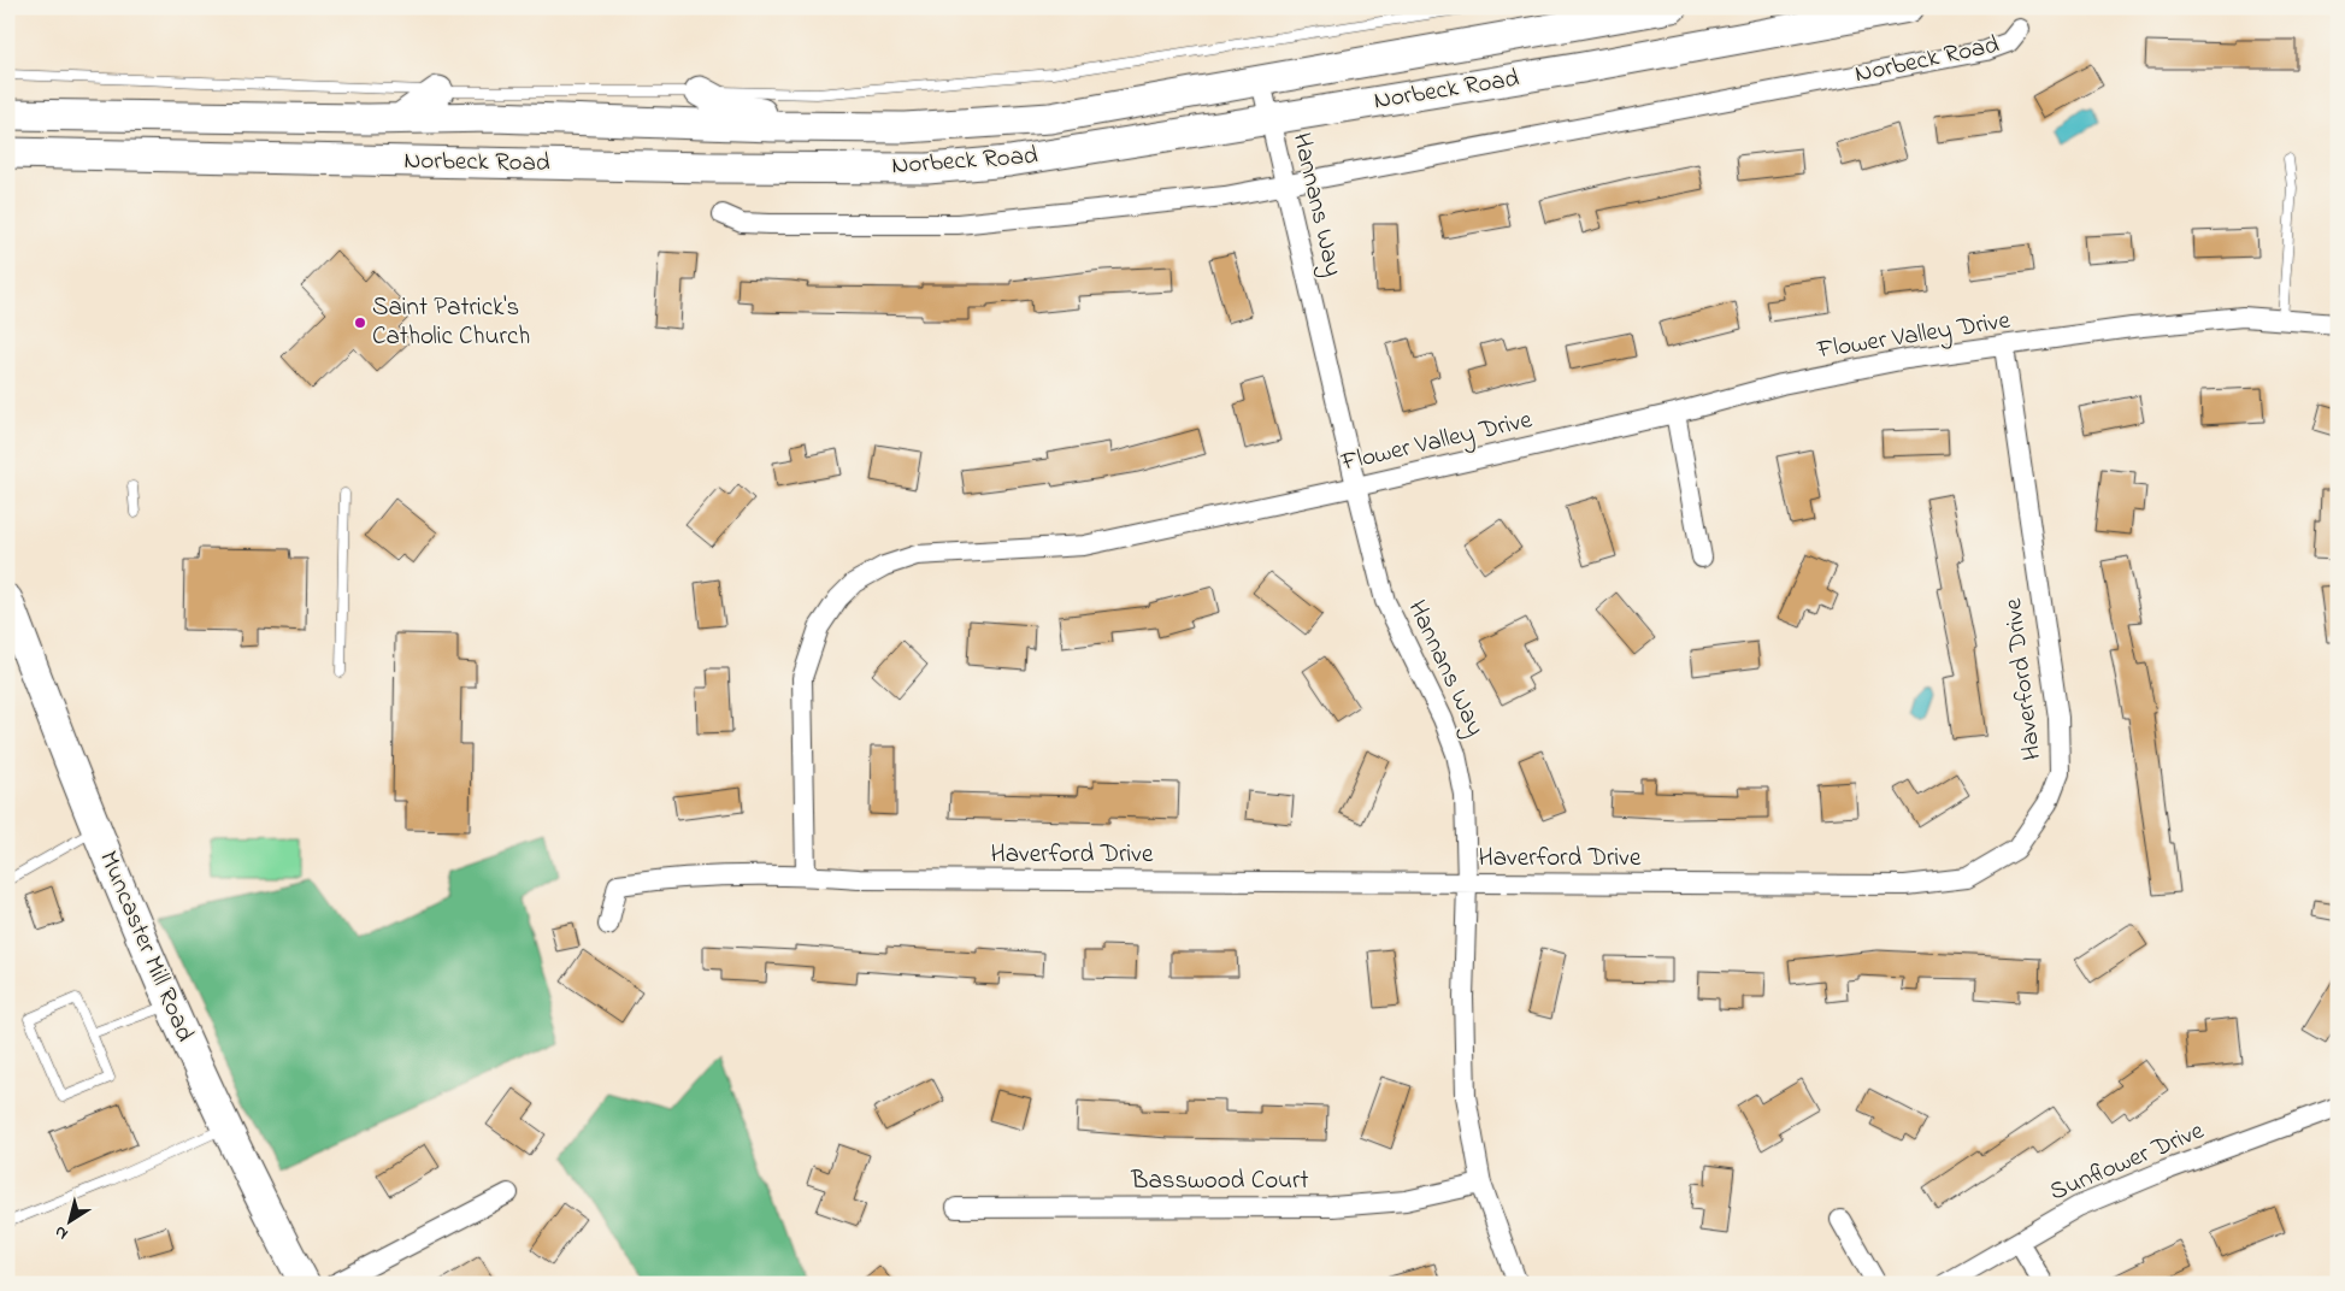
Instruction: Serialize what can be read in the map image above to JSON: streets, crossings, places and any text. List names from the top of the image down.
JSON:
{
  "streets": {
    "main road": ["Norbeck Road", "Muncaster Mill Road"],
    "street": [
      "Hannans Way",
      "Flower Valley Drive",
      "Haverford Drive",
      "Sunflower Drive",
      "Basswood Court"
    ]
  },
  "crossings": [
    ["Norbeck Road", "Hannans Way"],
    ["Hannans Way", "Flower Valley Drive"],
    ["Hannans Way", "Haverford Drive"],
    ["Hannans Way", "Basswood Court"],
    ["Flower Valley Drive", "Haverford Drive"]
  ],
  "places": ["Saint Patrick's Catholic Church"],
  "north": "bottom left"
}
